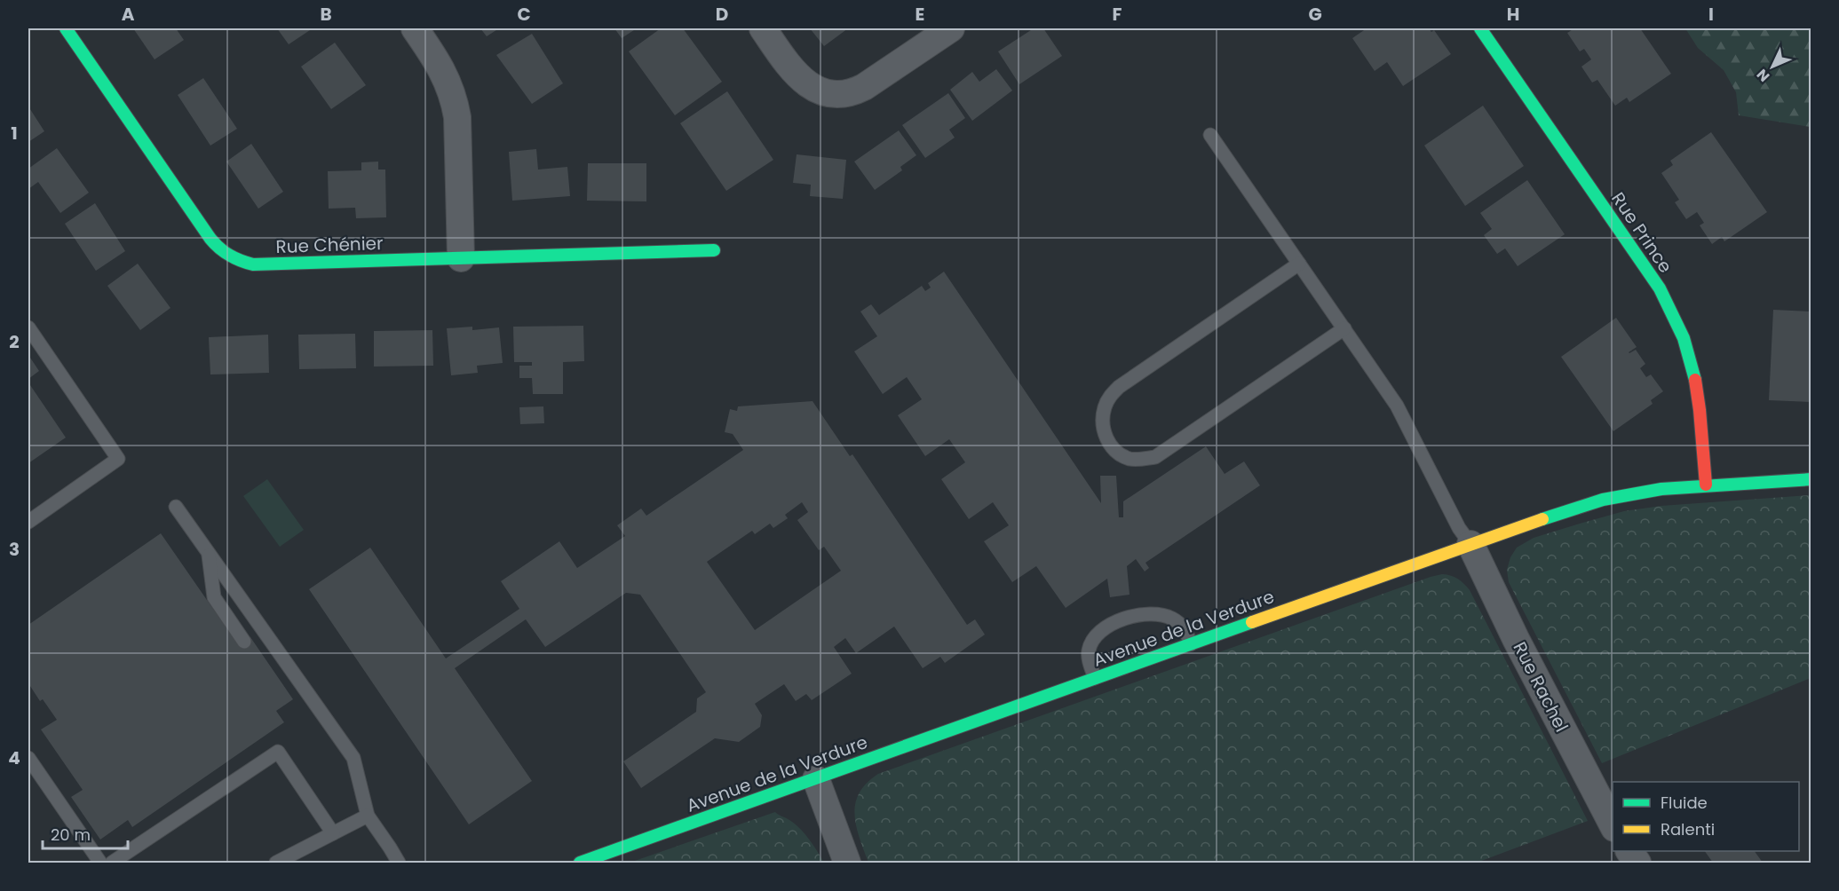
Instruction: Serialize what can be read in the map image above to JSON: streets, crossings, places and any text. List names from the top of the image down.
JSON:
{
  "streets": {
    "street": [
      "Rue Prince",
      "Rue Chénier",
      "Avenue de la Verdure",
      "Rue Rachel"
    ]
  },
  "crossings": [
    ["Rue Prince", "Avenue de la Verdure"],
    ["Avenue de la Verdure", "Rue Rachel"]
  ],
  "legend": ["Fluide", "Ralenti"],
  "scale_bar": "20 m",
  "north": "bottom left",
  "grid": {
    "columns": [
      "A",
      "B",
      "C",
      "D",
      "E",
      "F",
      "G",
      "H",
      "I"
    ],
    "rows": [
      "1",
      "2",
      "3",
      "4"
    ]
  }
}
